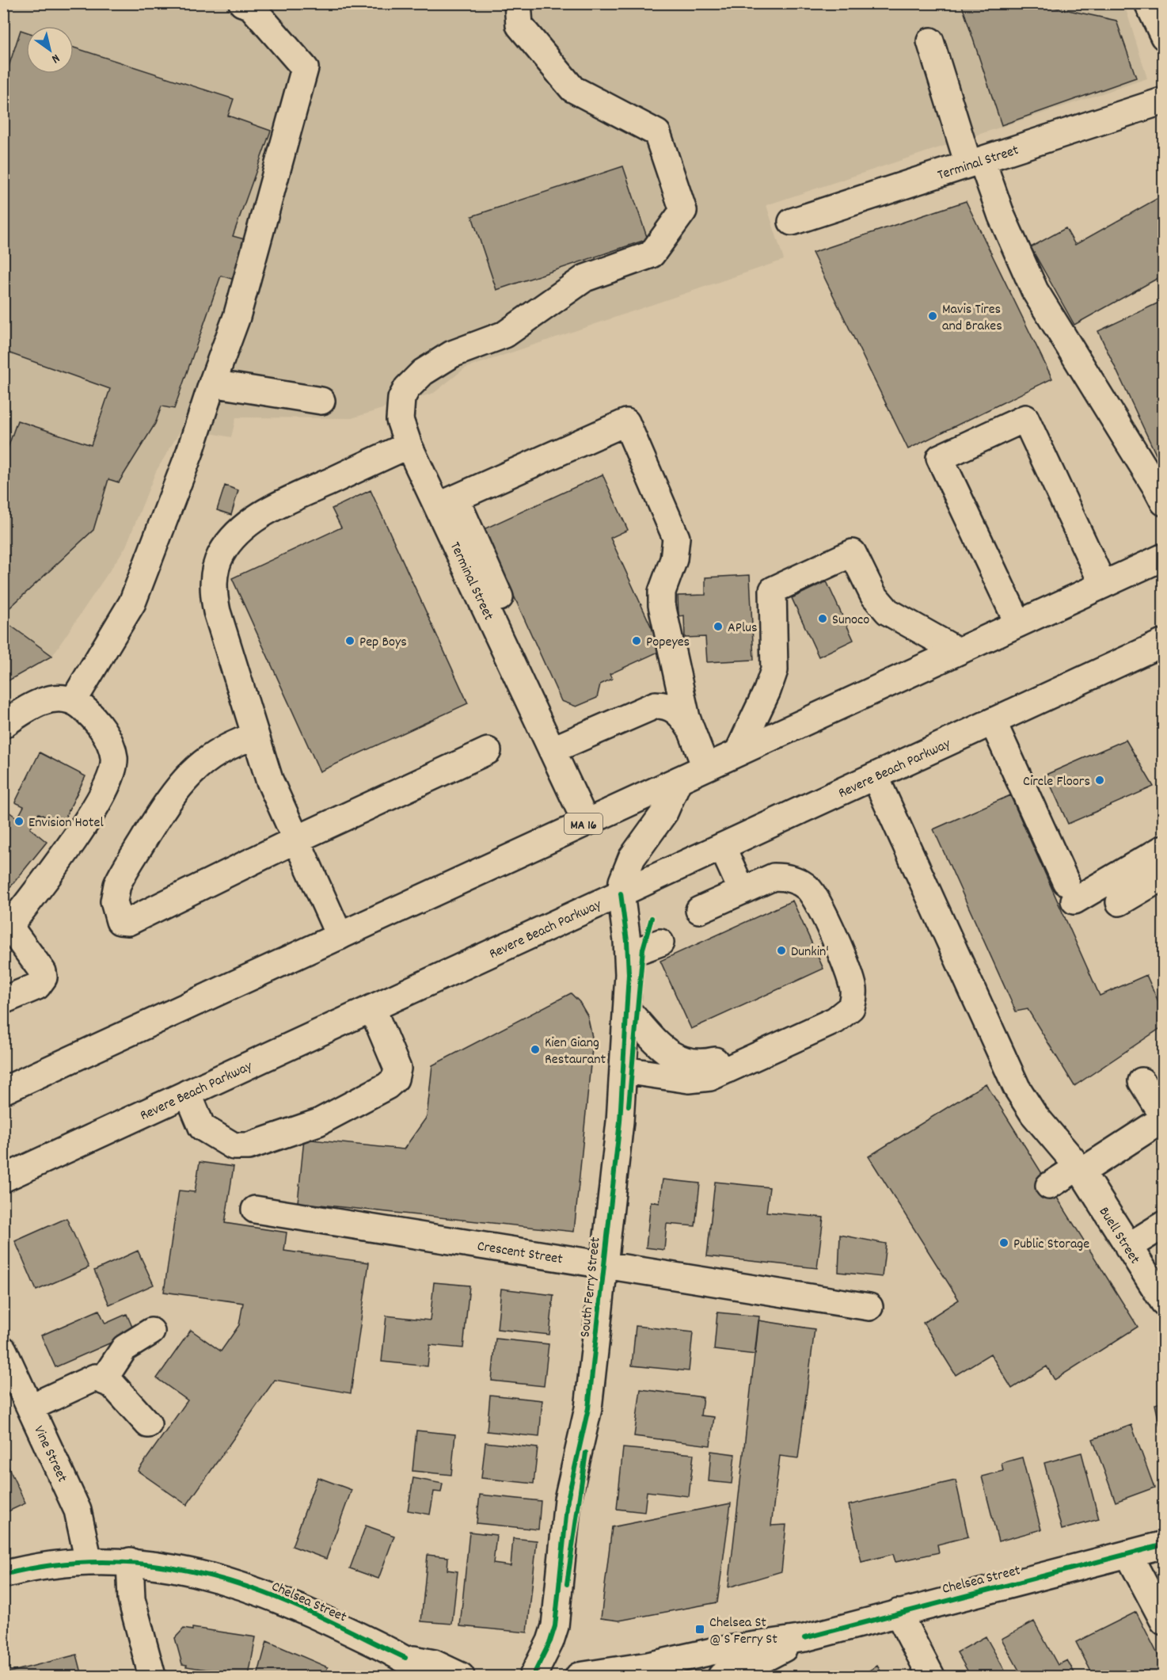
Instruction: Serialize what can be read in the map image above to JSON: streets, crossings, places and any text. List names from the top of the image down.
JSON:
{
  "streets": {
    "main road": [
      "Terminal Street",
      "Revere Beach Parkway",
      "MA 16",
      "Buell Street",
      "Crescent Street",
      "South Ferry Street",
      "Vine Street",
      "Chelsea Street"
    ]
  },
  "crossings": [
    ["Terminal Street", "MA 16"],
    ["Revere Beach Parkway", "Buell Street"],
    ["Revere Beach Parkway", "South Ferry Street"],
    ["MA 16", "South Ferry Street"],
    ["Crescent Street", "South Ferry Street"],
    ["Vine Street", "Chelsea Street"]
  ],
  "places": {
    "other": [
      "Mavis Tires and Brakes",
      "Sunoco",
      "APlus",
      "Pep Boys",
      "Popeyes",
      "Circle Floors",
      "Envision Hotel",
      "Dunkin'",
      "Kien Giang Restaurant",
      "Public Storage"
    ],
    "transit": ["Chelsea St @ S Ferry St"]
  },
  "north": "bottom right"
}
